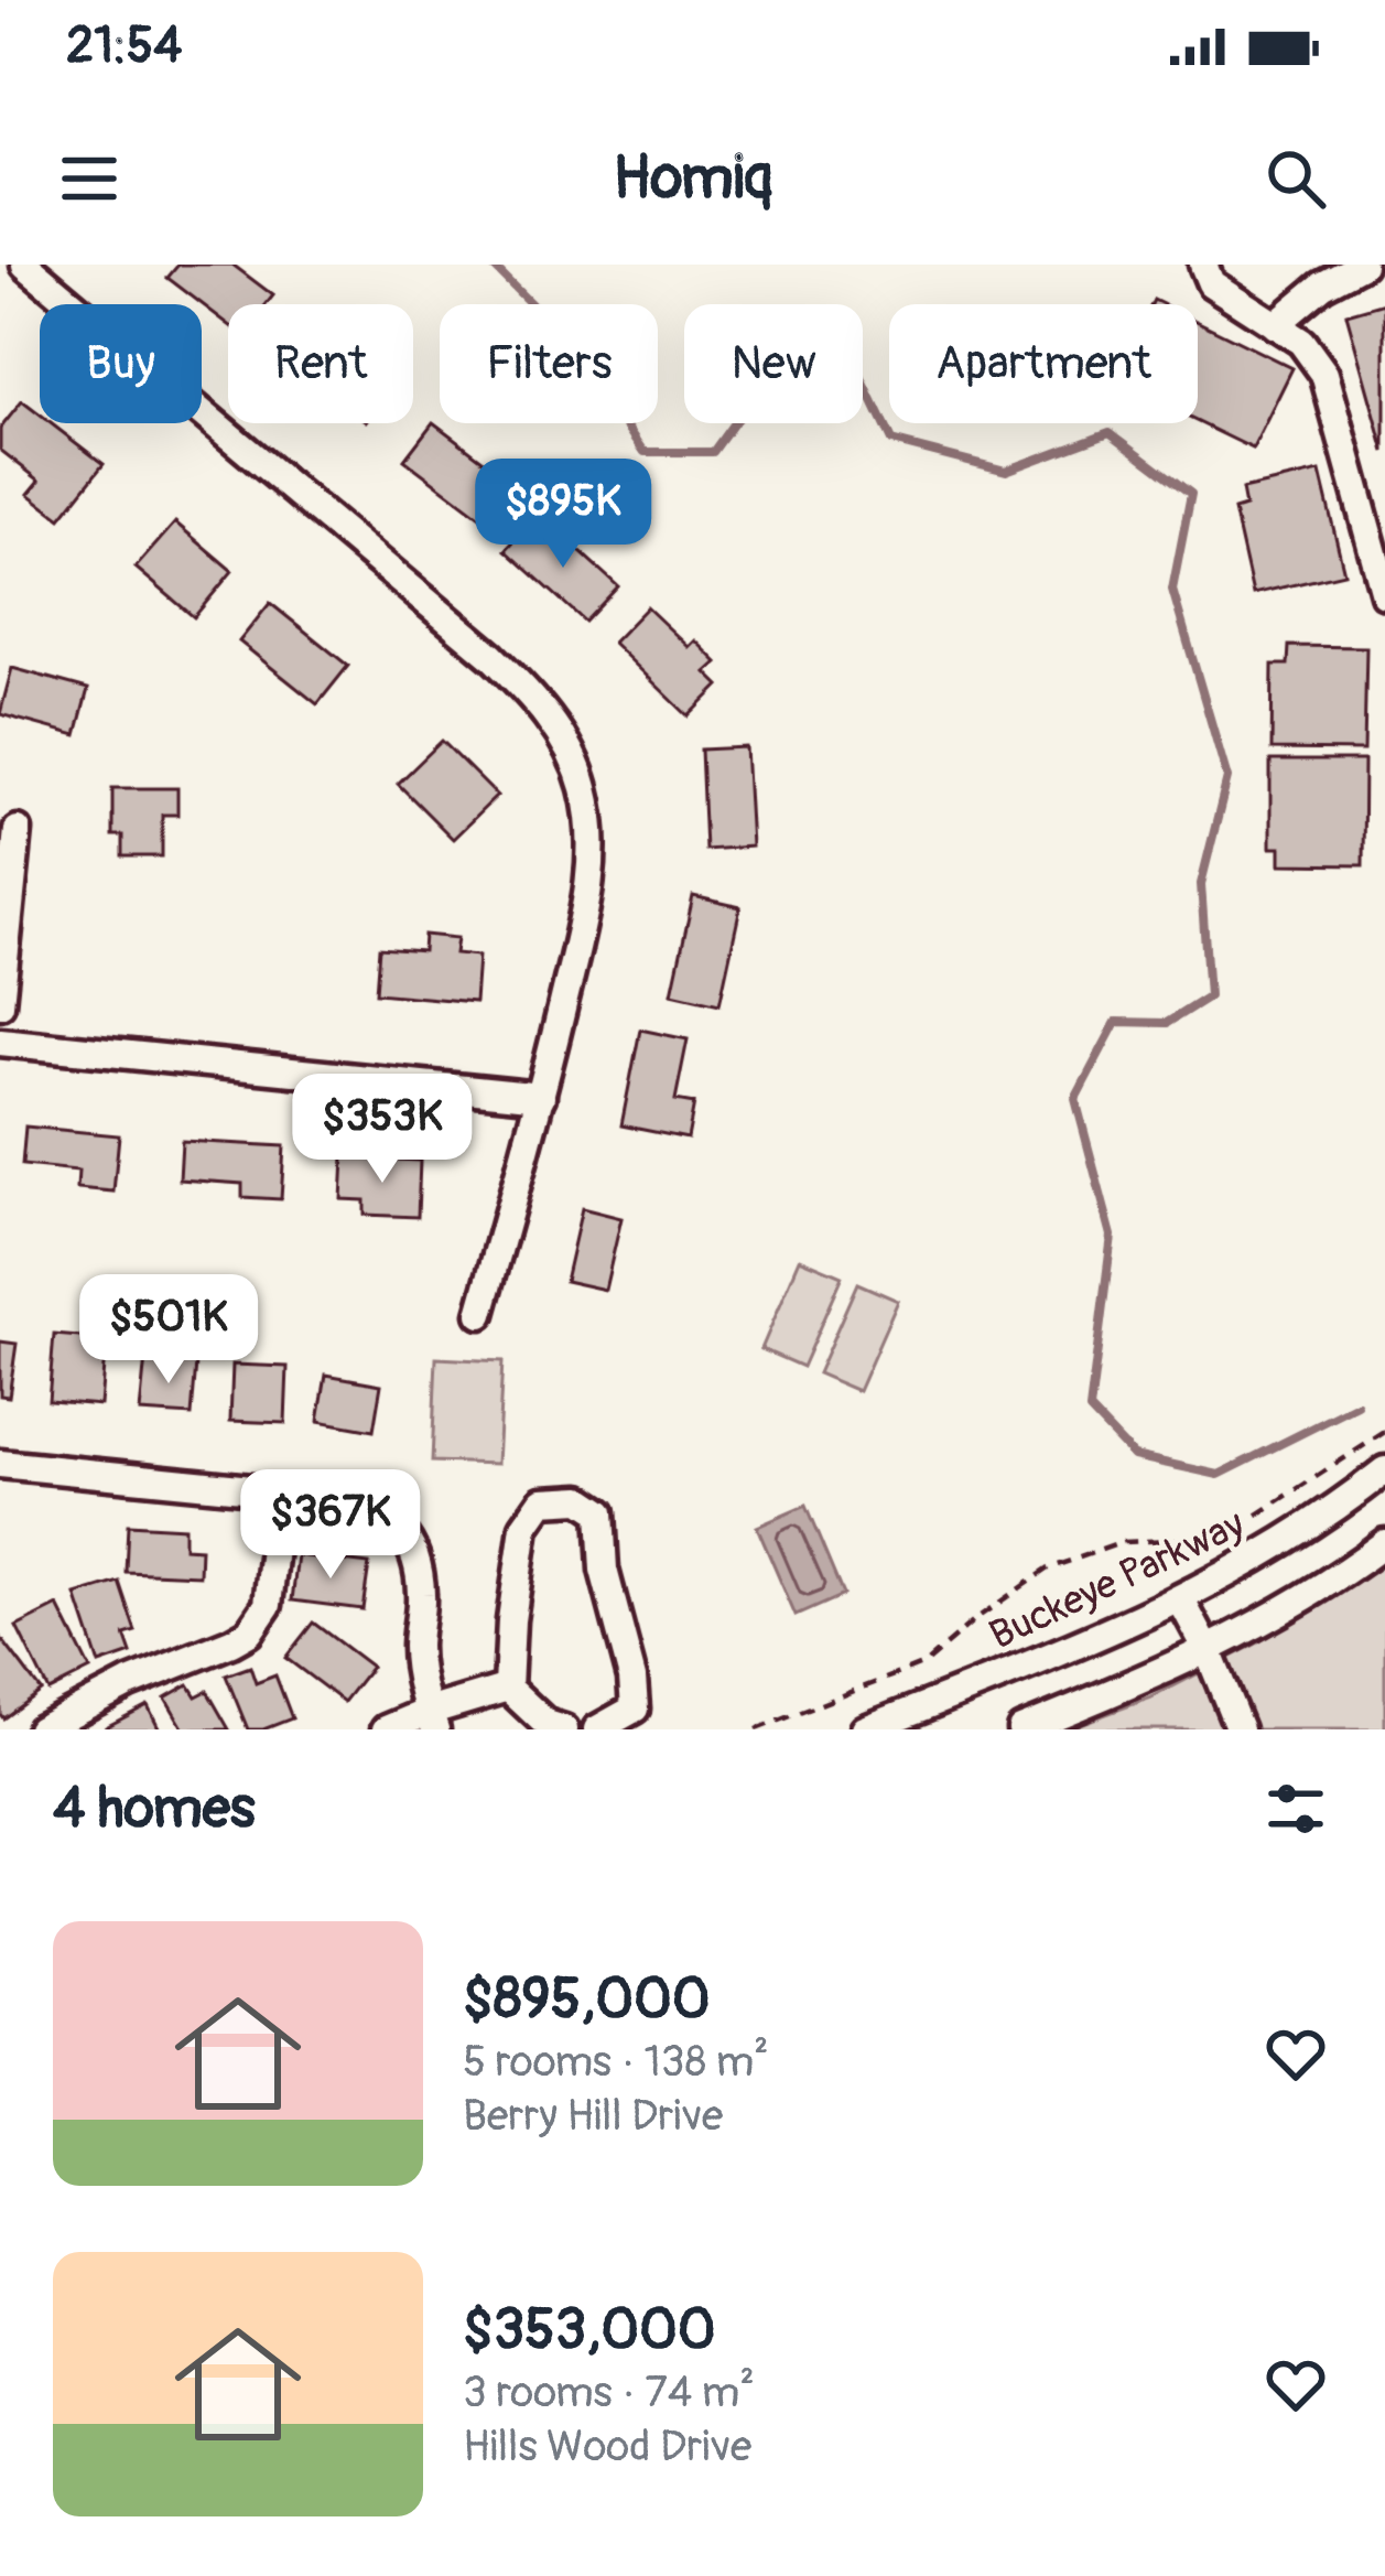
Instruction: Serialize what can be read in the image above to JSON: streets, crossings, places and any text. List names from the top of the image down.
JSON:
{
  "streets": {
    "street": ["Buckeye Parkway"]
  },
  "page": {
    "status": "21:54",
    "header": "Homiq",
    "chip": [
      "Buy",
      "Rent",
      "Filters",
      "New",
      "Apartment"
    ],
    "price": [
      "$895K",
      "$353K",
      "$501K",
      "$367K"
    ],
    "heading": "4 homes",
    "list": [
      {
        "name": "$895,000",
        "note": "5 rooms · 138 m² · Berry Hill Drive"
      },
      {
        "name": "$353,000",
        "note": "3 rooms · 74 m² · Hills Wood Drive"
      }
    ]
  }
}
